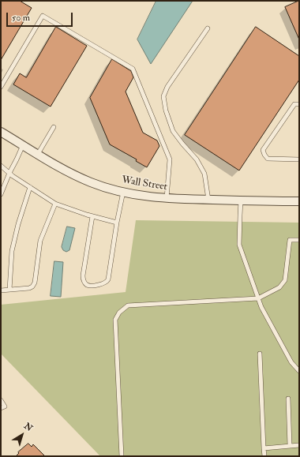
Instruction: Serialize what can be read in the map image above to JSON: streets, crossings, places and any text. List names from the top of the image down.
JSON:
{
  "streets": {
    "street": ["Wall Street"]
  },
  "scale_bar": "50 m",
  "north": "top right"
}
